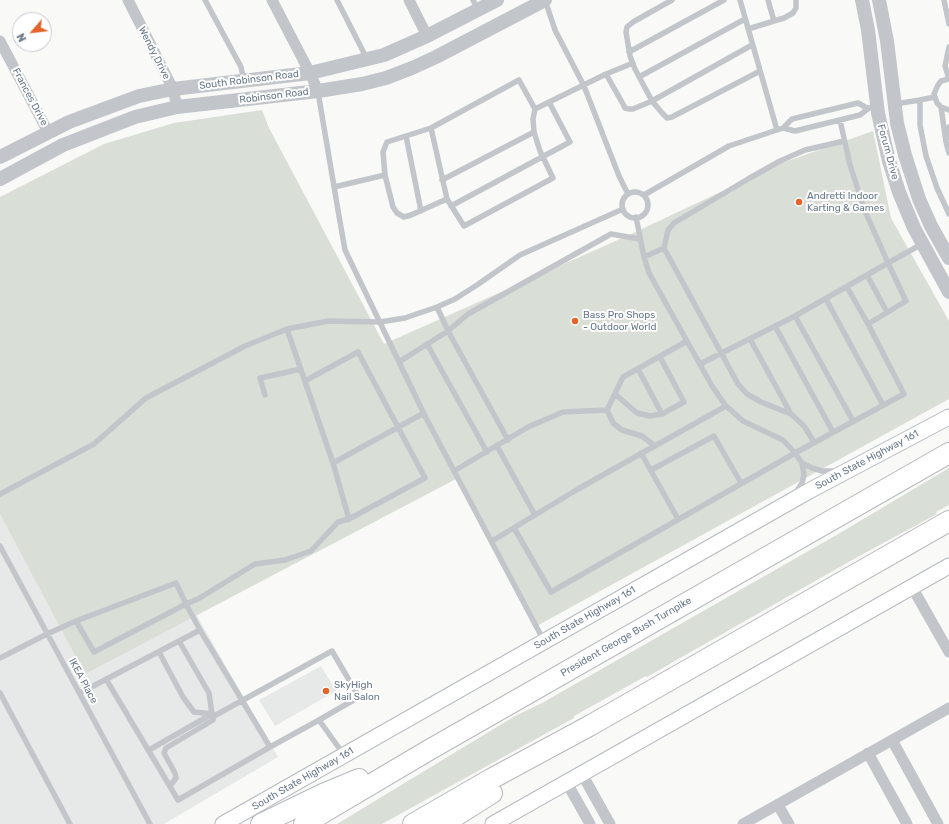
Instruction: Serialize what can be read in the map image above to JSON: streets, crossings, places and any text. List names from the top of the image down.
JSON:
{
  "streets": {
    "highway": ["President George Bush Turnpike"],
    "main road": ["South State Highway 161"],
    "street": [
      "Wendy Drive",
      "South Robinson Road",
      "Robinson Road",
      "Frances Drive",
      "Forum Drive"
    ],
    "lane": ["IKEA Place"]
  },
  "crossings": [
    ["Wendy Drive", "South Robinson Road"],
    ["Wendy Drive", "Robinson Road"],
    ["South Robinson Road", "Frances Drive"]
  ],
  "places": ["Andretti Indoor Karting & Games", "Bass Pro Shops - Outdoor World", "SkyHigh Nail Salon"],
  "north": "bottom left"
}
